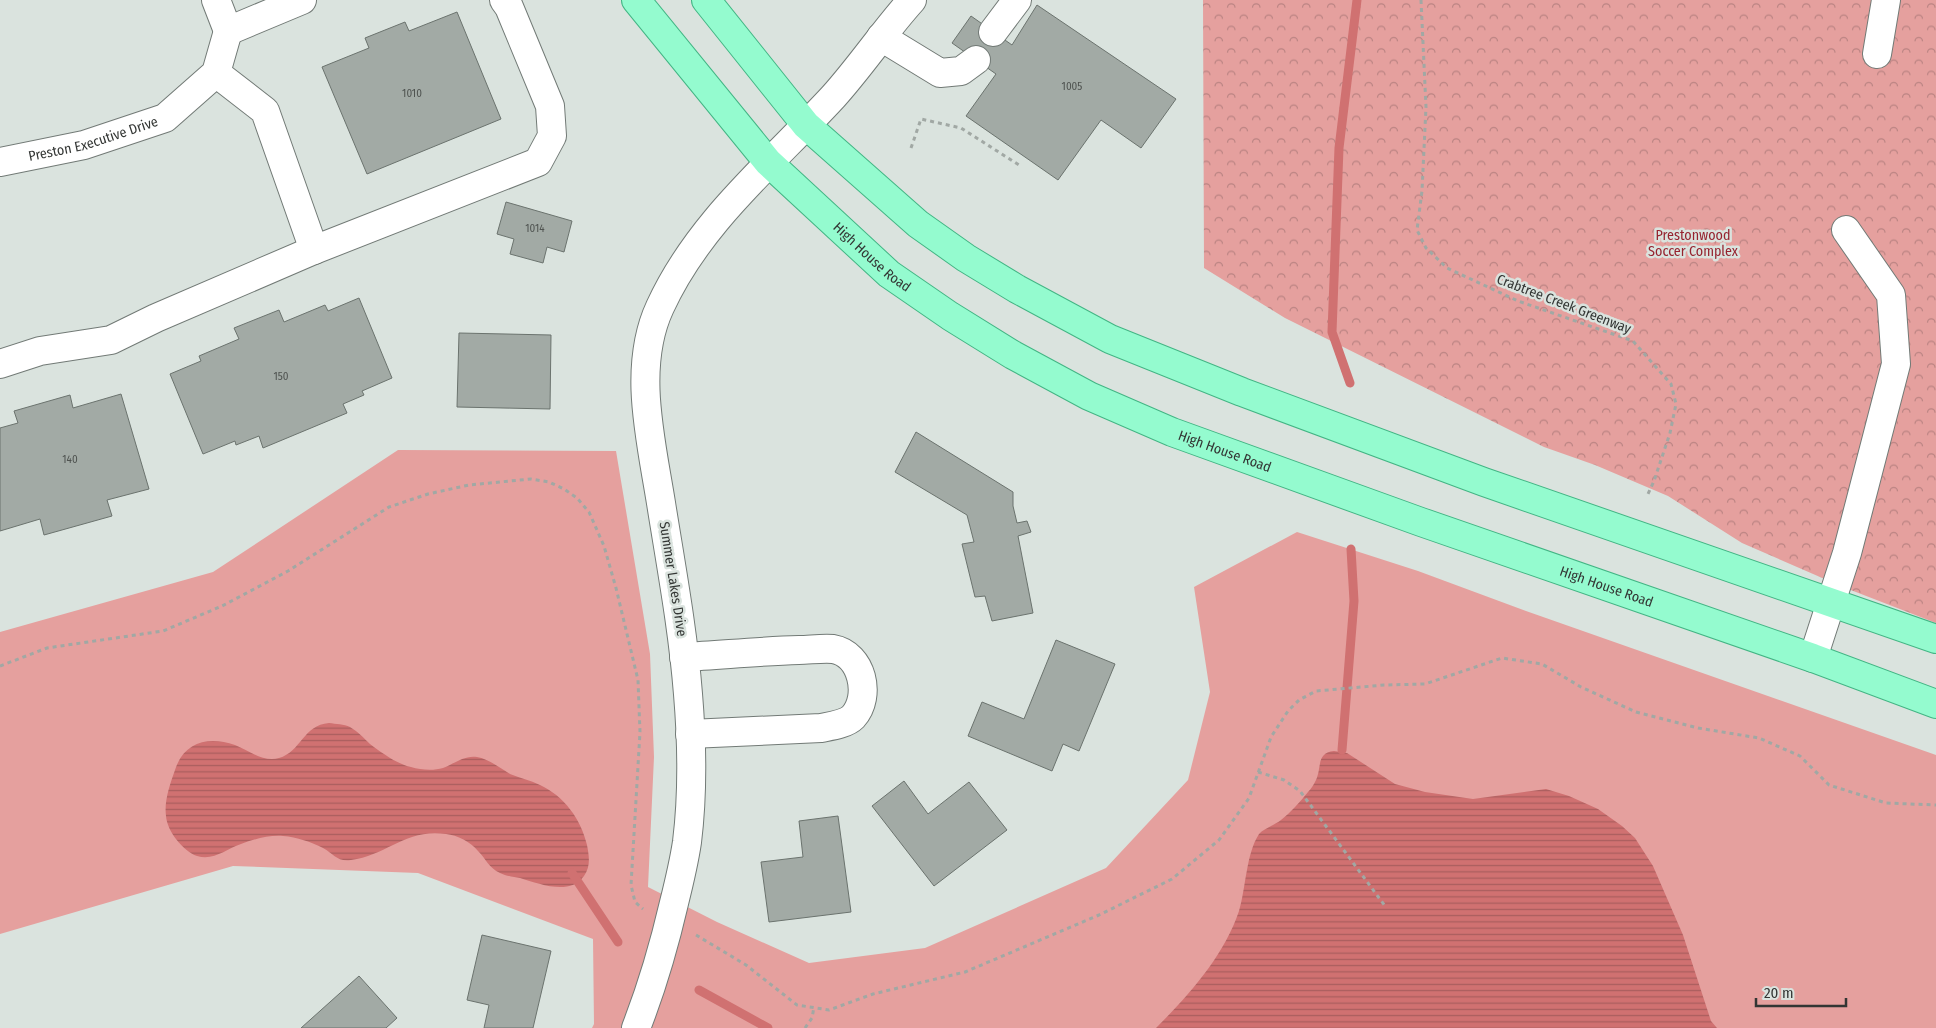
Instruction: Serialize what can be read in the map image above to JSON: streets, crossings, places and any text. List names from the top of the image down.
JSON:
{
  "streets": {
    "main road": ["High House Road"],
    "street": ["Preston Executive Drive", "Summer Lakes Drive"],
    "path": ["Crabtree Creek Greenway"]
  },
  "crossings": [
    ["High House Road", "Summer Lakes Drive"]
  ],
  "parks": ["Prestonwood Soccer Complex"],
  "house_numbers": [
    "1005",
    "1010",
    "1014",
    "150",
    "140"
  ],
  "scale_bar": "20 m"
}
